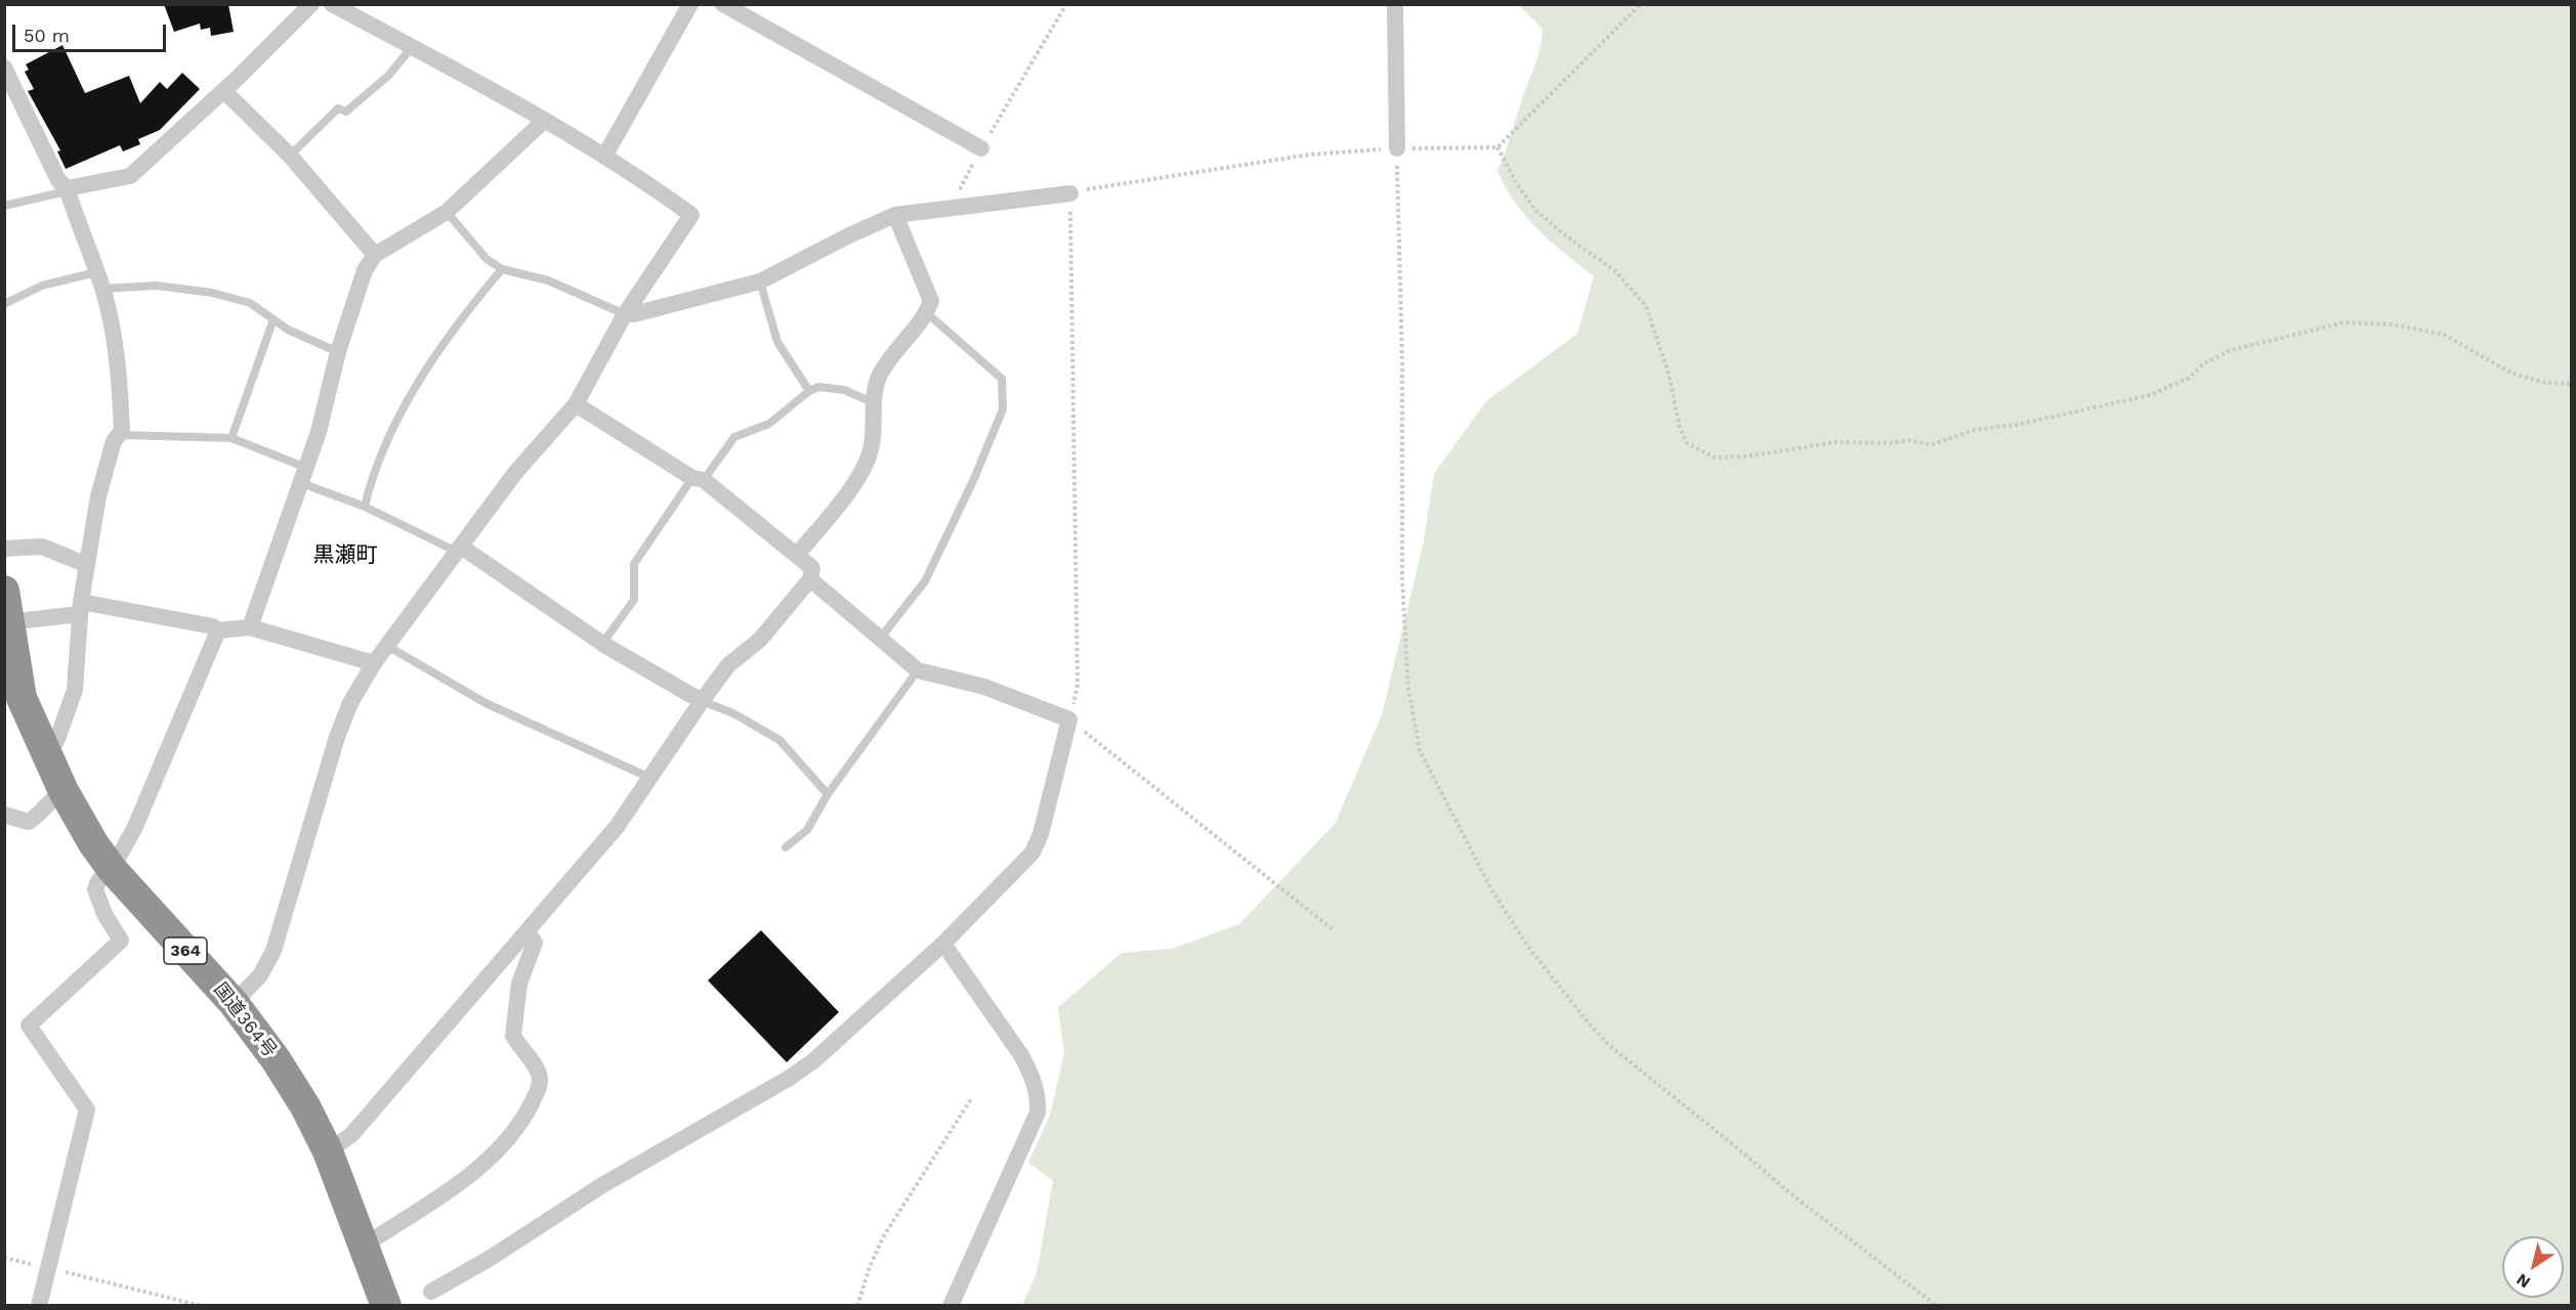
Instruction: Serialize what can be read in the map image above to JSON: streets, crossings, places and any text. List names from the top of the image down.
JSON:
{
  "streets": {
    "highway": ["364", "国道364号"]
  },
  "districts": ["黒瀬町"],
  "scale_bar": "50 m",
  "north": "bottom left"
}
